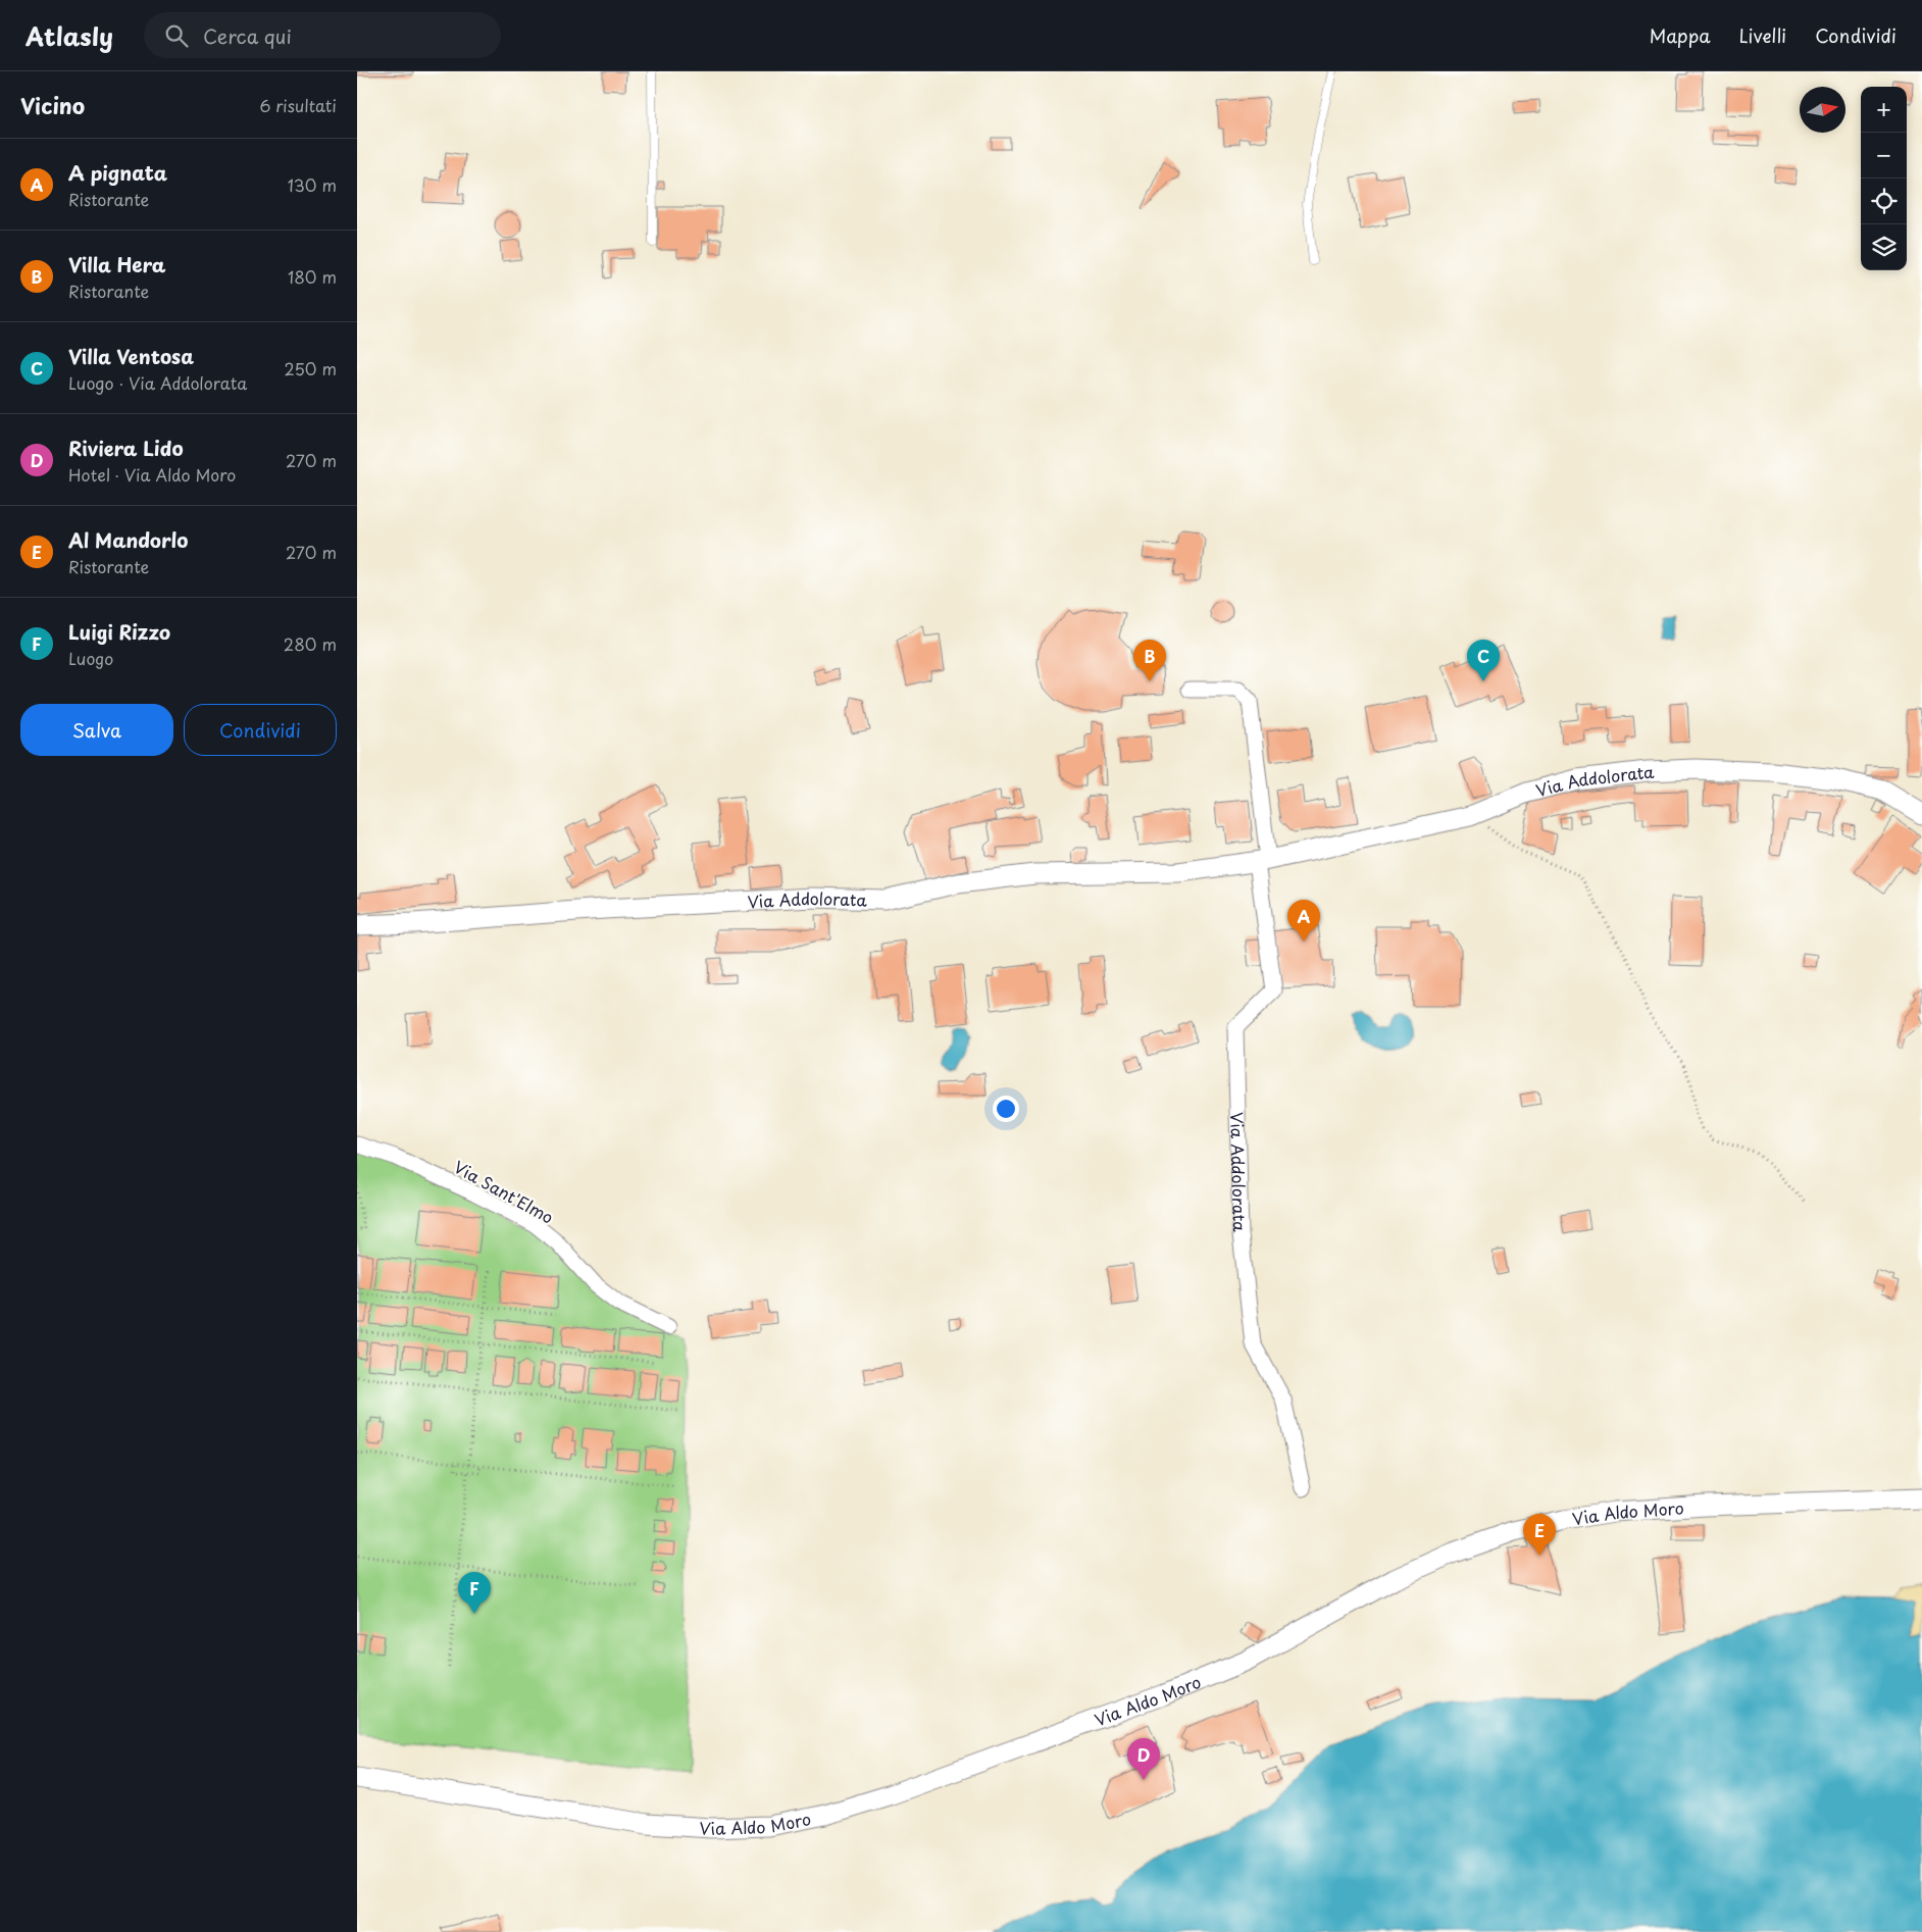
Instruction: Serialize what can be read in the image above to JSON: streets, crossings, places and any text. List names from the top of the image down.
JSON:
{
  "streets": {
    "street": ["Via Addolorata", "Via Sant'Elmo", "Via Aldo Moro"]
  },
  "north": "right",
  "page": {
    "header": "Atlasly",
    "search": "Cerca qui",
    "nav": ["Mappa", "Livelli", "Condividi"],
    "heading": ["Vicino", "6 risultati"],
    "map_buttons": ["+", "−"],
    "list": [
      {
        "mark": "A",
        "name": "A pignata",
        "note": "Ristorante",
        "value": "130 m"
      },
      {
        "mark": "B",
        "name": "Villa Hera",
        "note": "Ristorante",
        "value": "180 m"
      },
      {
        "mark": "C",
        "name": "Villa Ventosa",
        "note": "Luogo · Via Addolorata",
        "value": "250 m"
      },
      {
        "mark": "D",
        "name": "Riviera Lido",
        "note": "Hotel · Via Aldo Moro",
        "value": "270 m"
      },
      {
        "mark": "E",
        "name": "Al Mandorlo",
        "note": "Ristorante",
        "value": "270 m"
      },
      {
        "mark": "F",
        "name": "Luigi Rizzo",
        "note": "Luogo",
        "value": "280 m"
      }
    ],
    "pins": [
      "B",
      "C",
      "A",
      "E",
      "F",
      "D"
    ],
    "buttons": ["Salva", "Condividi"]
  }
}
